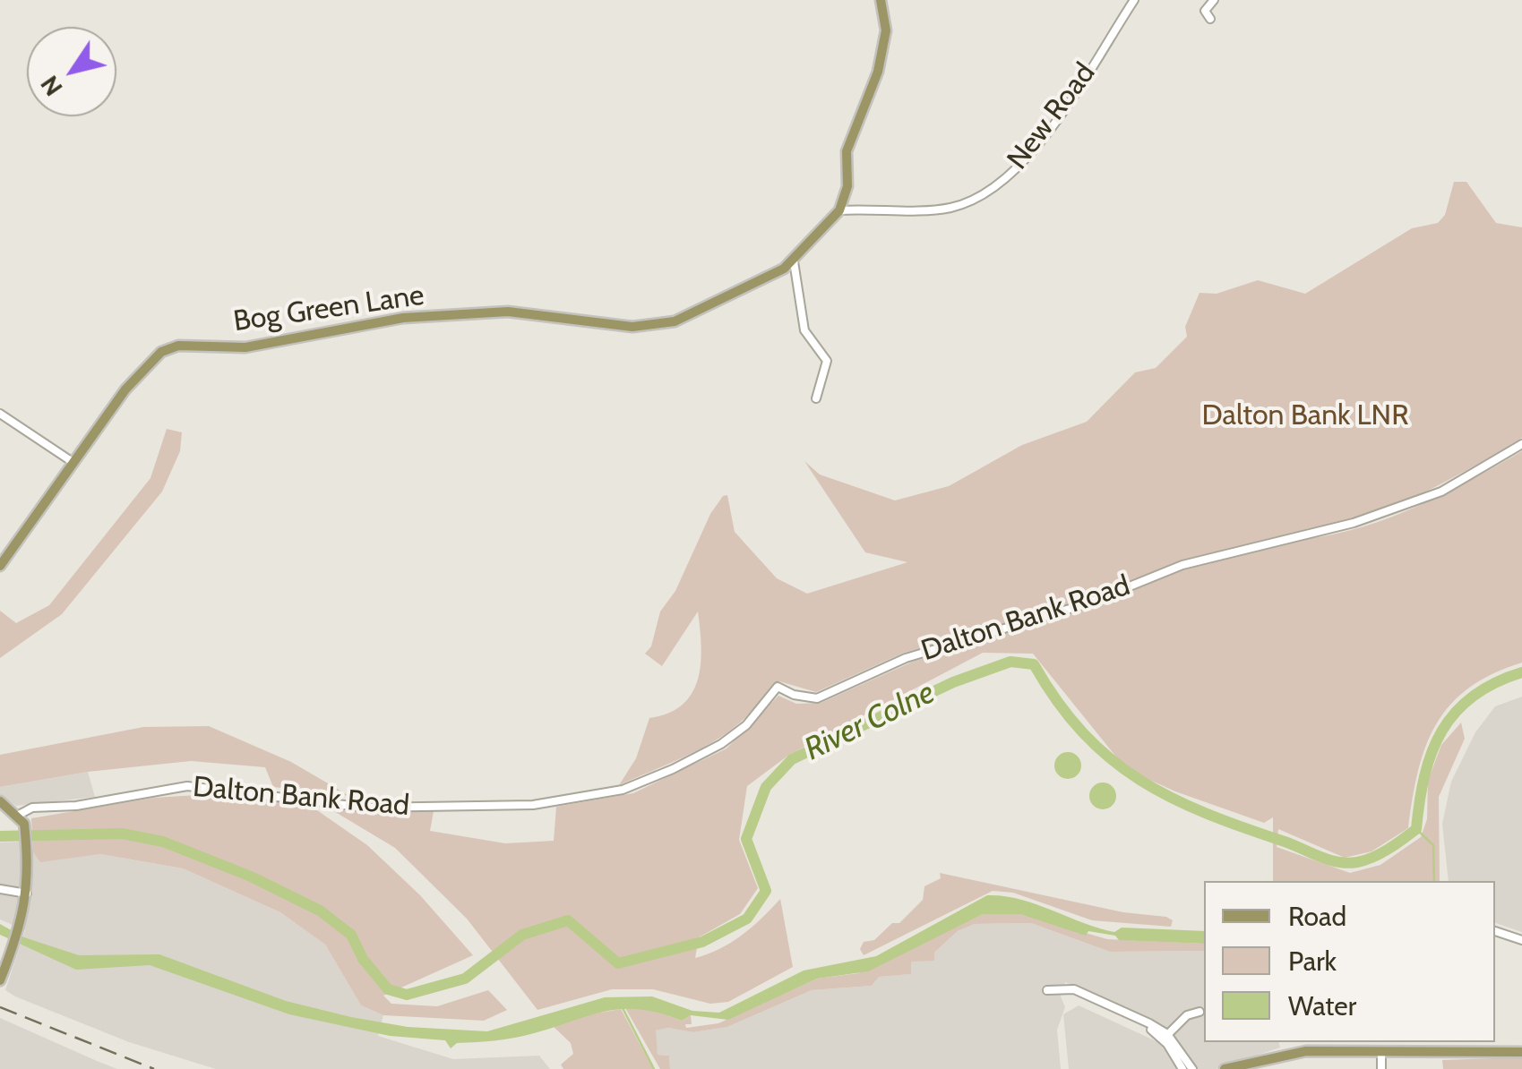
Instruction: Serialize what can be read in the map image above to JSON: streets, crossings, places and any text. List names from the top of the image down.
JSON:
{
  "streets": {
    "main road": ["Bog Green Lane"],
    "street": ["New Road", "Dalton Bank Road"]
  },
  "crossings": [
    ["New Road", "Bog Green Lane"]
  ],
  "water": ["River Colne"],
  "parks": ["Dalton Bank LNR"],
  "legend": ["Road", "Park", "Water"],
  "north": "bottom left"
}
